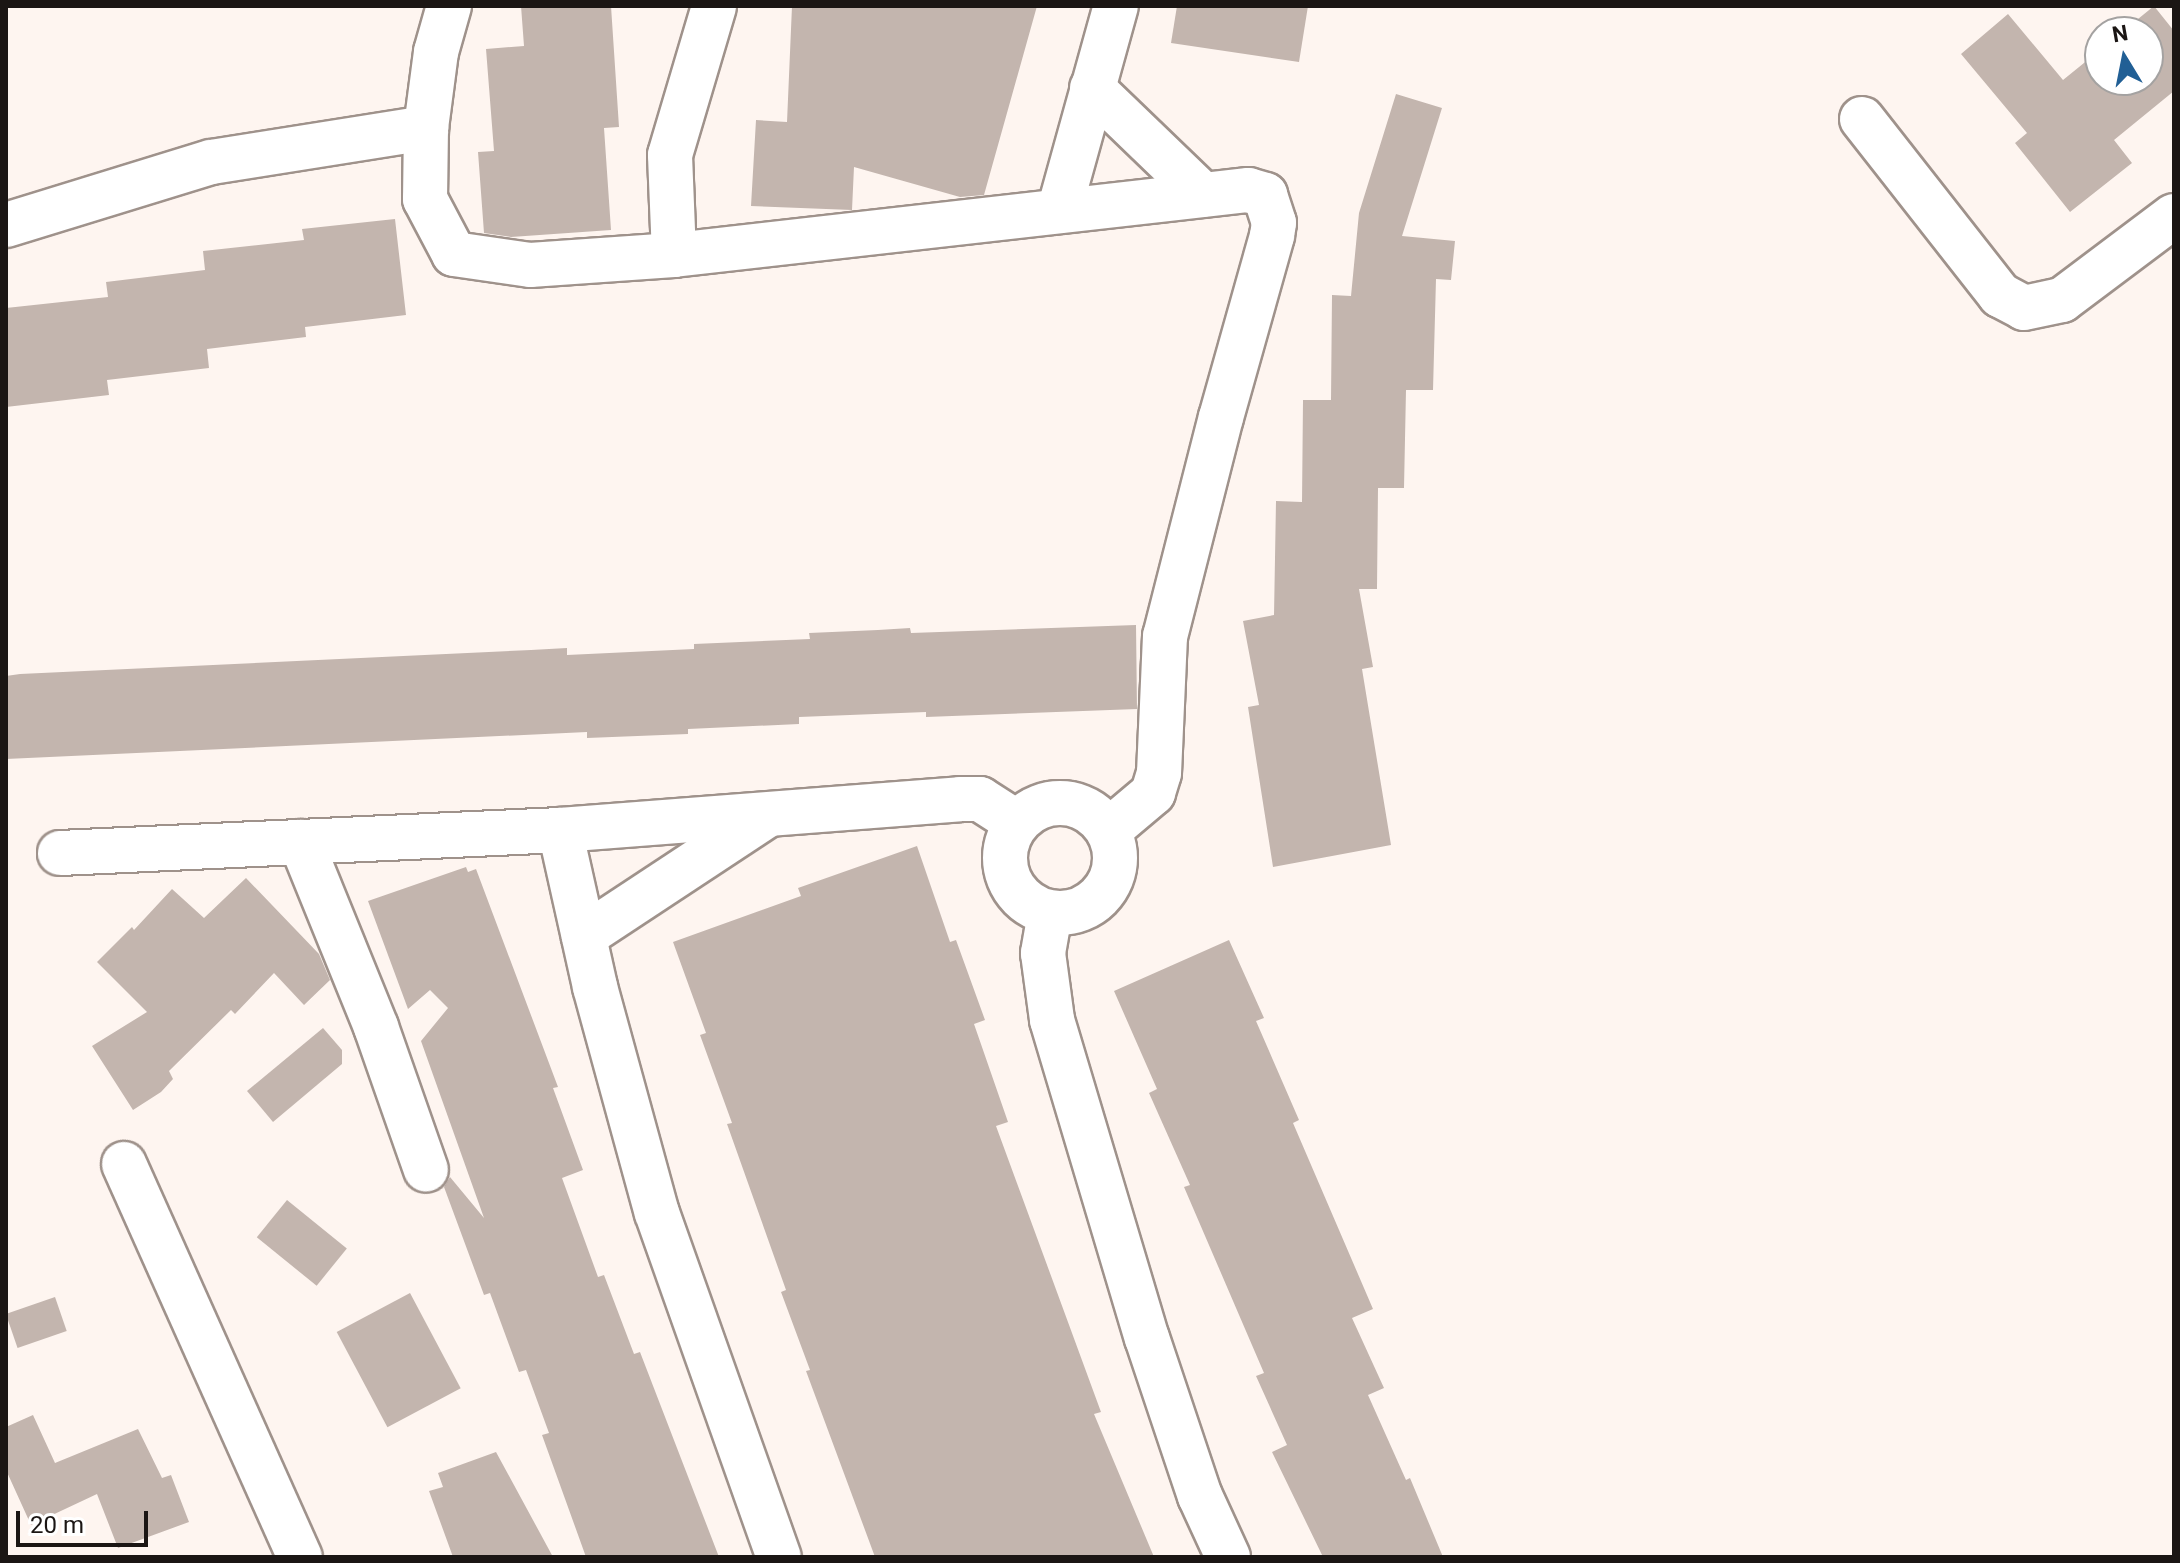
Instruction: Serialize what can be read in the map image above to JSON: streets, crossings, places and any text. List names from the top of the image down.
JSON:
{
  "scale_bar": "20 m",
  "north": "top"
}
